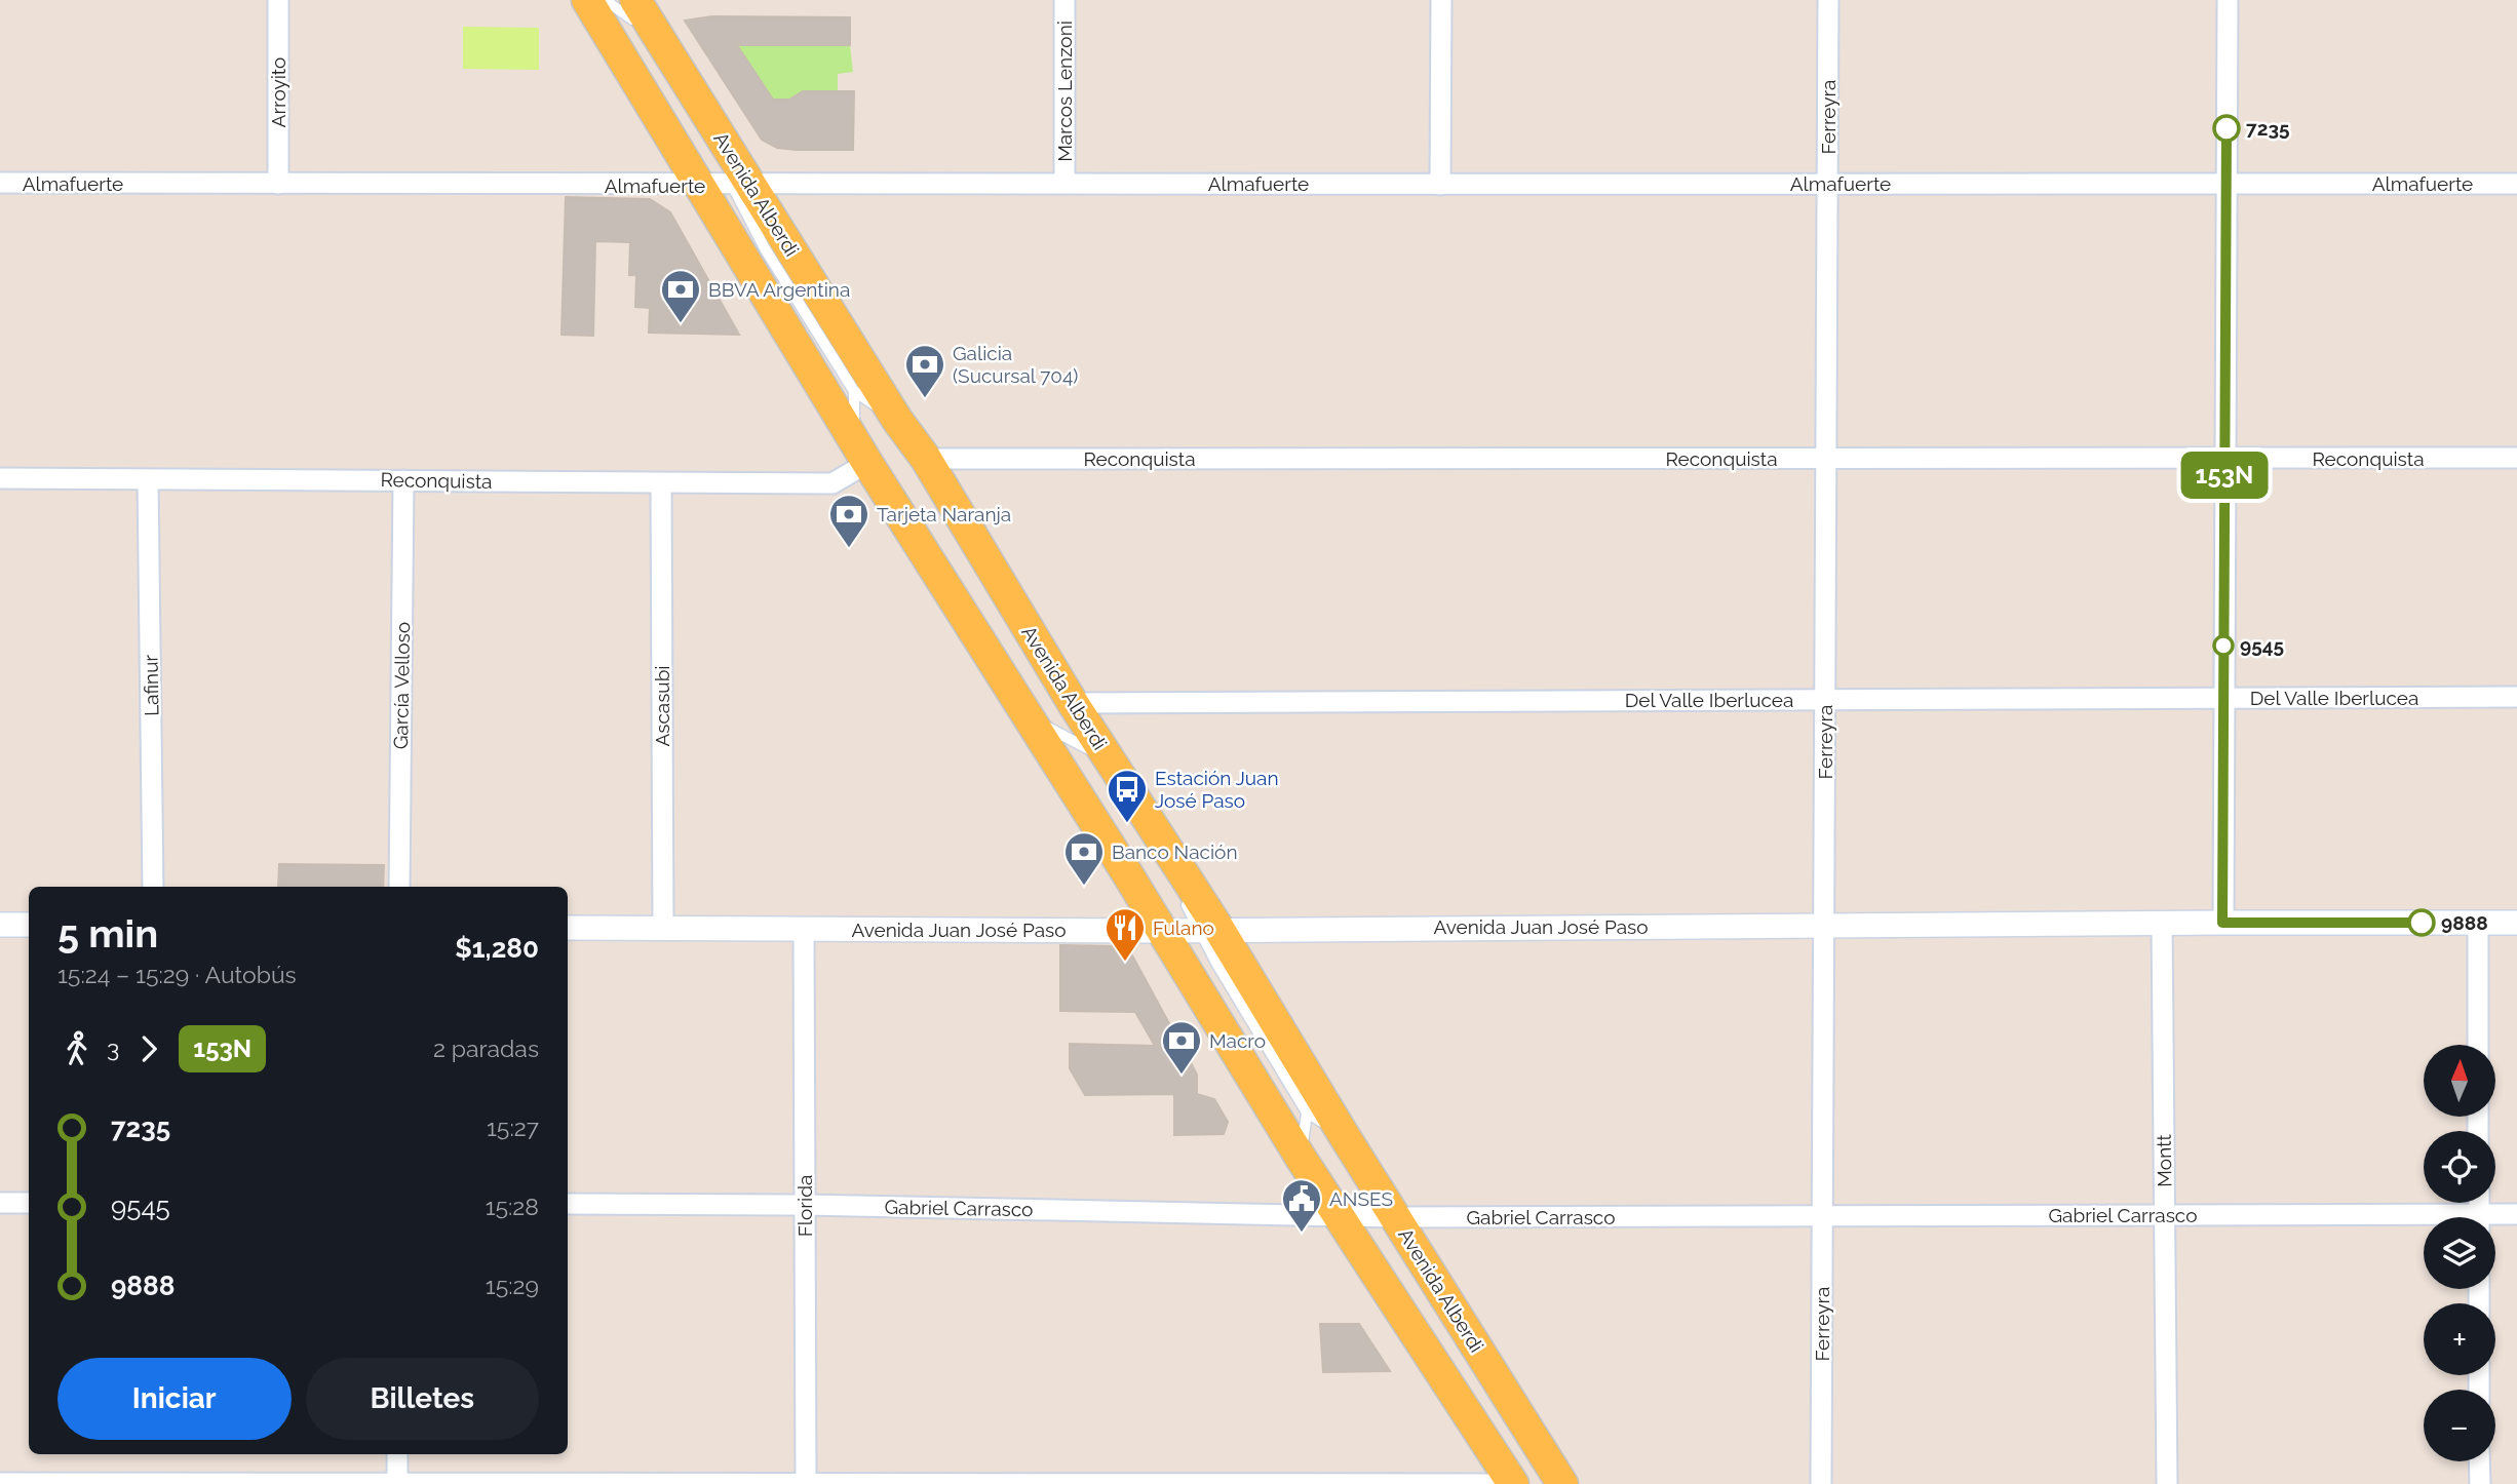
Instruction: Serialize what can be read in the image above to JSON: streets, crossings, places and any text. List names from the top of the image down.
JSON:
{
  "streets": {
    "main road": ["Avenida Alberdi"],
    "street": [
      "Marcos Lenzoni",
      "Arroyito",
      "Ferreyra",
      "Almafuerte",
      "Reconquista",
      "Lafinur",
      "García Velloso",
      "Del Valle Iberlucea",
      "Ascasubi",
      "Avenida Juan José Paso",
      "Montt",
      "Florida",
      "Gabriel Carrasco"
    ]
  },
  "crossings": [
    ["Marcos Lenzoni", "Almafuerte"],
    ["Arroyito", "Almafuerte"],
    ["Ferreyra", "Almafuerte"],
    ["Ferreyra", "Reconquista"],
    ["Ferreyra", "Del Valle Iberlucea"],
    ["Ferreyra", "Avenida Juan José Paso"],
    ["Ferreyra", "Gabriel Carrasco"],
    ["Almafuerte", "Avenida Alberdi"],
    ["Avenida Alberdi", "Reconquista"],
    ["Avenida Alberdi", "Del Valle Iberlucea"],
    ["Avenida Alberdi", "Avenida Juan José Paso"],
    ["Avenida Alberdi", "Gabriel Carrasco"],
    ["Reconquista", "Lafinur"],
    ["Reconquista", "García Velloso"],
    ["Reconquista", "Ascasubi"],
    ["Ascasubi", "Avenida Juan José Paso"],
    ["Avenida Juan José Paso", "Montt"],
    ["Avenida Juan José Paso", "Florida"],
    ["Montt", "Gabriel Carrasco"],
    ["Florida", "Gabriel Carrasco"]
  ],
  "places": {
    "other": ["7235", "9545", "9888"],
    "bank": [
      "BBVA Argentina",
      "Galicia (Sucursal 704)",
      "Tarjeta Naranja",
      "Banco Nación",
      "Macro"
    ],
    "bus stop": ["Estación Juan José Paso"],
    "restaurant": ["Fulano"],
    "public building": ["ANSES"]
  },
  "lines": ["bus line 153N"],
  "north": "top",
  "page": {
    "on_map": "153N",
    "heading": ["5 min", "15:24 – 15:29 · Autobús", "$1,280"],
    "legs": ["3", "153N", "2 paradas"],
    "map_buttons": ["+", "−"],
    "list": [
      {
        "name": "7235",
        "value": "15:27"
      },
      {
        "name": "9545",
        "value": "15:28"
      },
      {
        "name": "9888",
        "value": "15:29"
      }
    ],
    "buttons": ["Iniciar", "Billetes"]
  }
}
